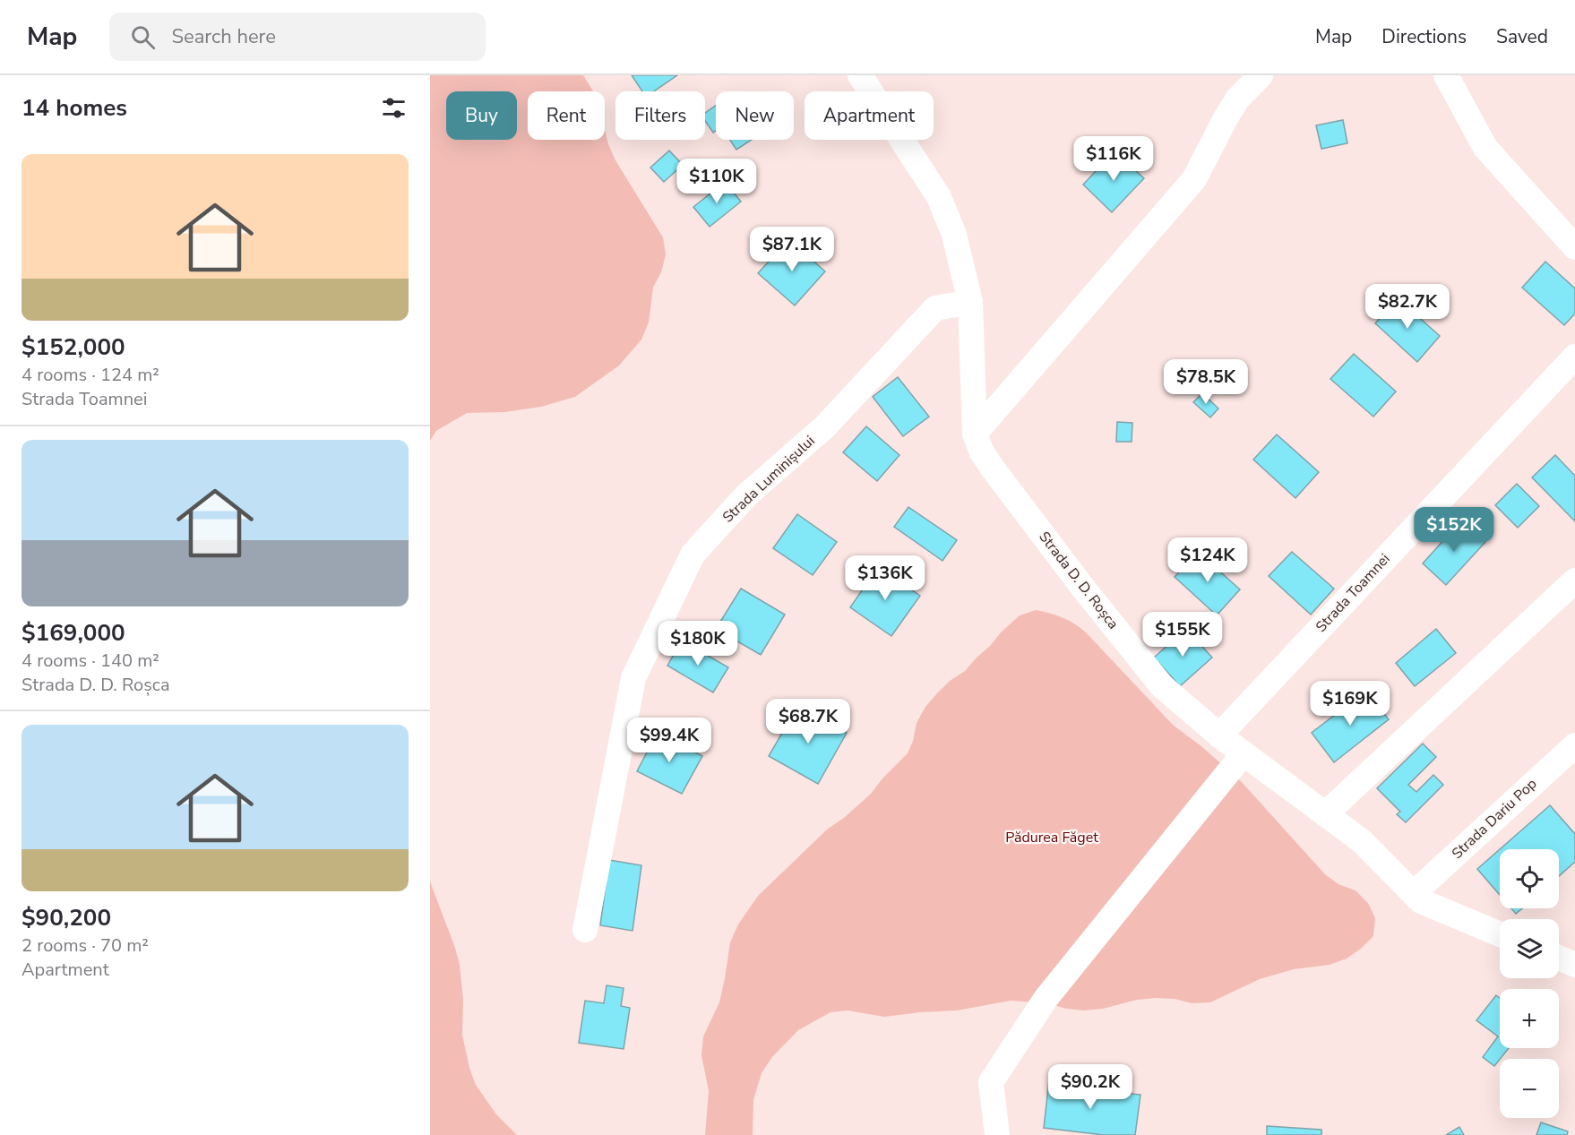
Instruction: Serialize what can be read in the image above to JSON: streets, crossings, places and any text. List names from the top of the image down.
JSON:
{
  "streets": {
    "street": [
      "Strada Luminișului",
      "Strada D. D. Roșca",
      "Strada Toamnei",
      "Strada Dariu Pop"
    ]
  },
  "crossings": [
    ["Strada Luminișului", "Strada D. D. Roșca"],
    ["Strada D. D. Roșca", "Strada Toamnei"],
    ["Strada D. D. Roșca", "Strada Dariu Pop"]
  ],
  "parks": ["Pădurea Făget"],
  "page": {
    "header": "Map",
    "search": "Search here",
    "nav": ["Map", "Directions", "Saved"],
    "heading": "14 homes",
    "chip": [
      "Buy",
      "Rent",
      "Filters",
      "New",
      "Apartment"
    ],
    "price": [
      "$116K",
      "$110K",
      "$87.1K",
      "$82.7K",
      "$78.5K",
      "$152K",
      "$124K",
      "$136K",
      "$155K",
      "$180K",
      "$169K",
      "$68.7K",
      "$99.4K",
      "$90.2K"
    ],
    "list": [
      {
        "name": "$152,000",
        "note": "4 rooms · 124 m² · Strada Toamnei"
      },
      {
        "name": "$169,000",
        "note": "4 rooms · 140 m² · Strada D. D. Roșca"
      },
      {
        "name": "$90,200",
        "note": "2 rooms · 70 m² · Apartment"
      }
    ],
    "map_buttons": ["+", "−"]
  }
}
